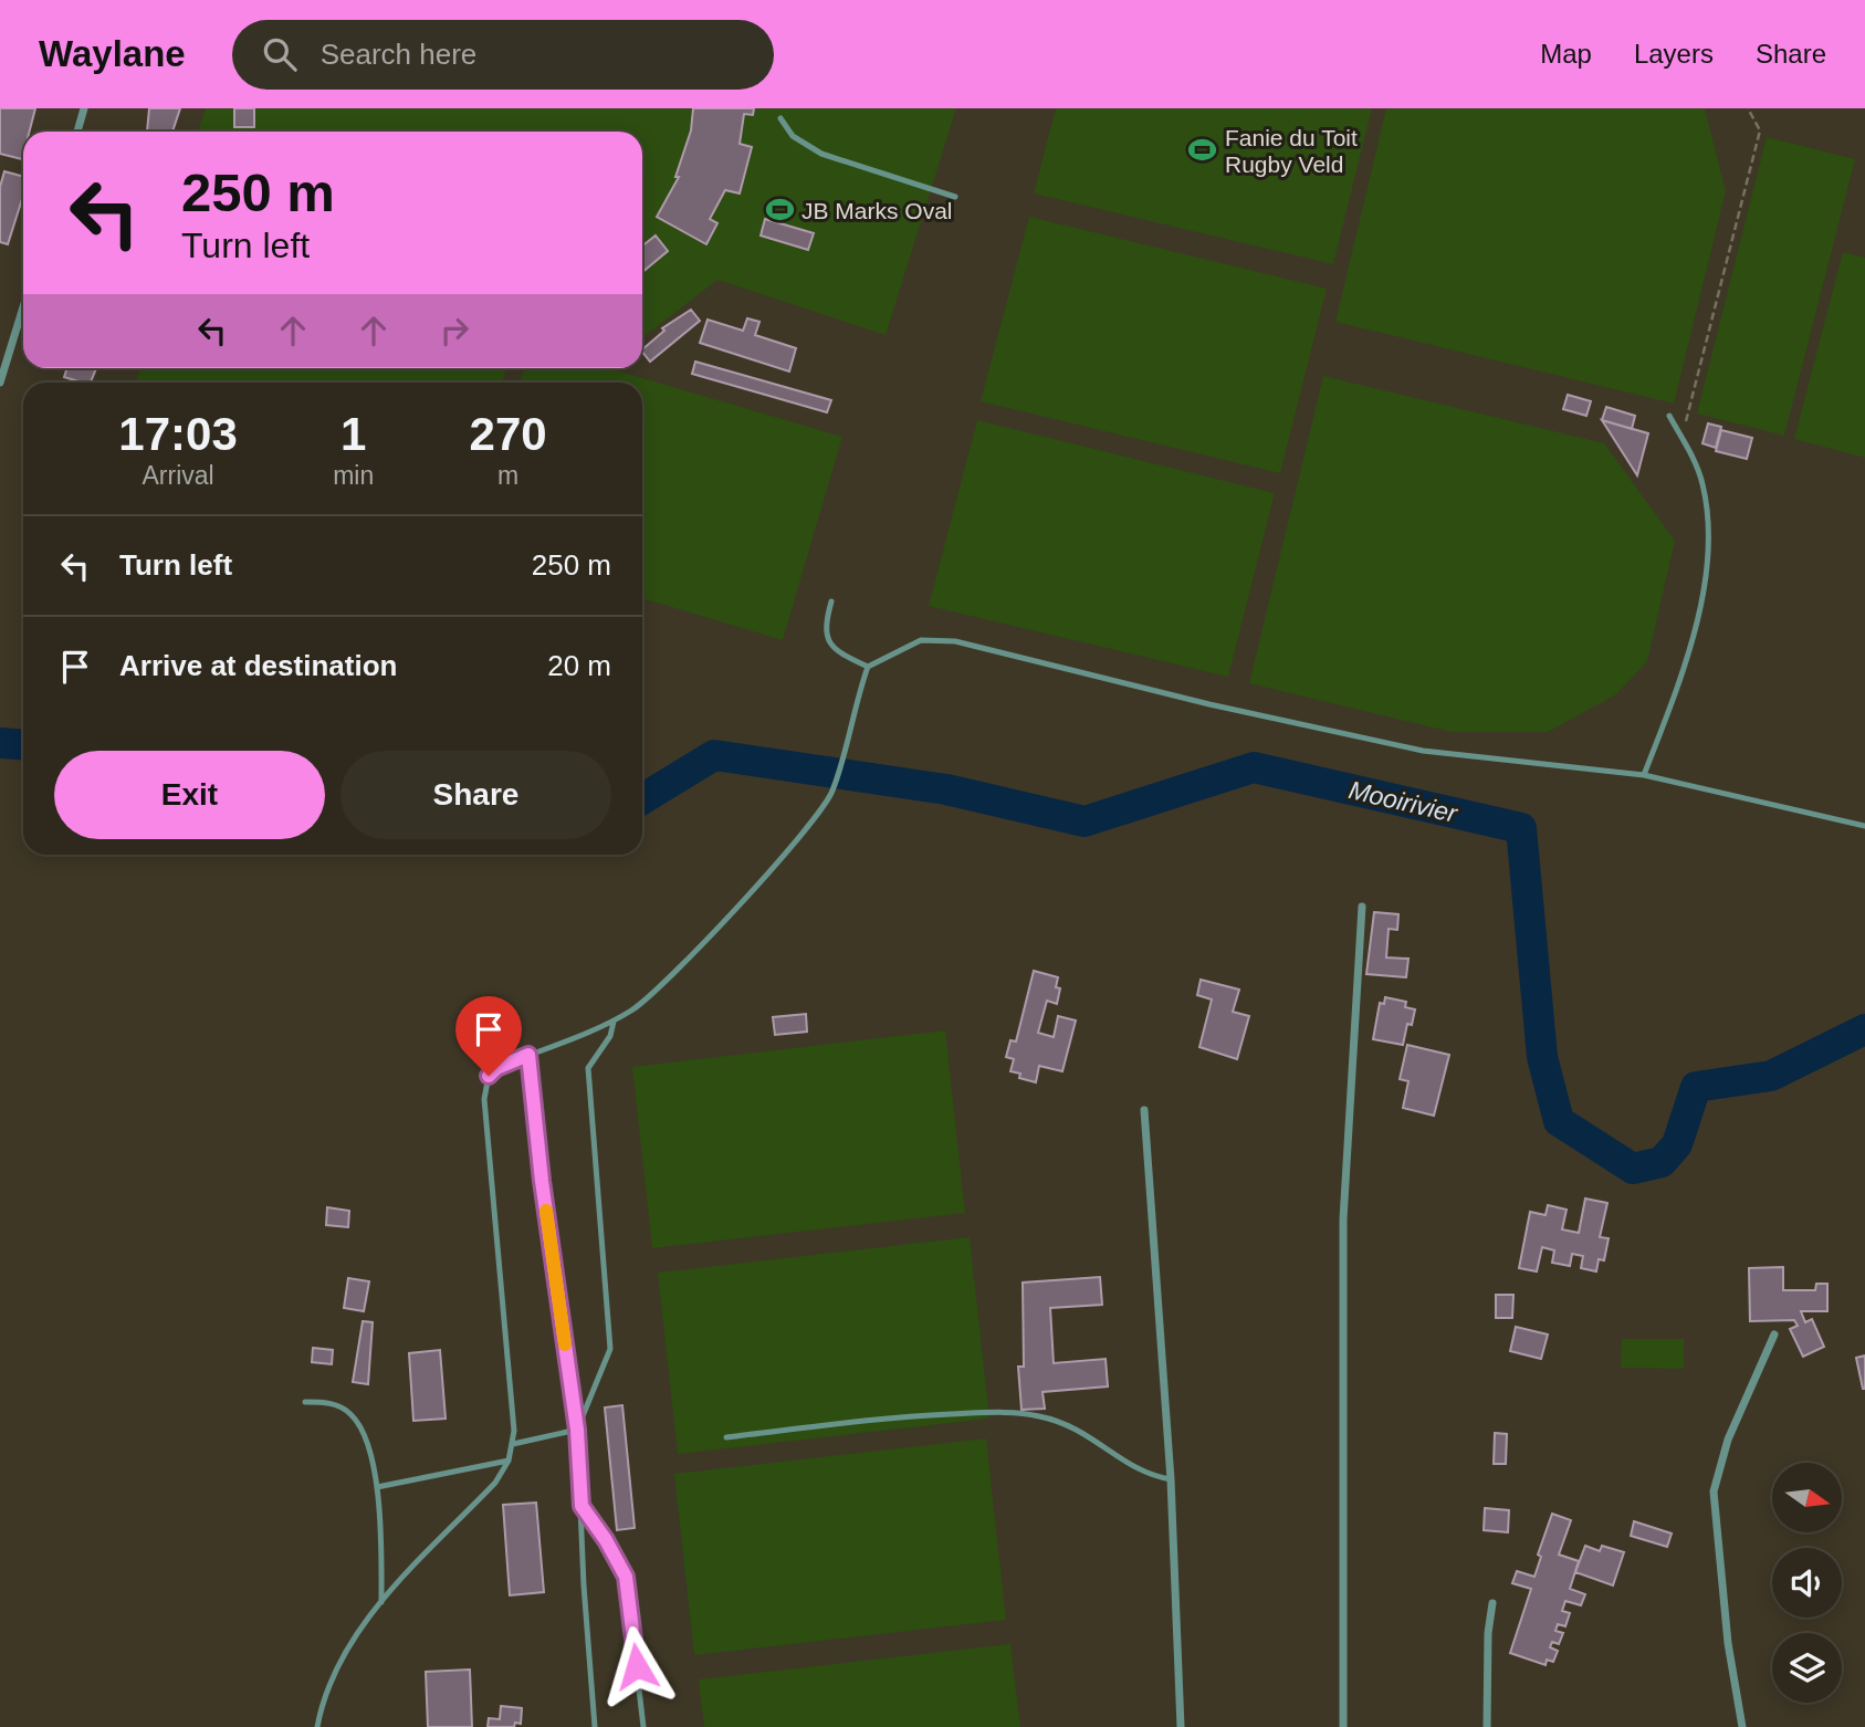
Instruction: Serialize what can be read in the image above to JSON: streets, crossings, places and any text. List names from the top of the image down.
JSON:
{
  "water": ["Mooirivier"],
  "places": {
    "sports": ["Fanie du Toit Rugby Veld", "JB Marks Oval"]
  },
  "north": "right",
  "page": {
    "header": "Waylane",
    "search": "Search here",
    "nav": ["Map", "Layers", "Share"],
    "turn": ["250 m", "Turn left"],
    "eta": [
      "17:03",
      "Arrival",
      "1",
      "min",
      "270",
      "m"
    ],
    "list": [
      {
        "name": "Turn left",
        "value": "250 m"
      },
      {
        "name": "Arrive at destination",
        "value": "20 m"
      }
    ],
    "buttons": ["Exit", "Share"]
  }
}
